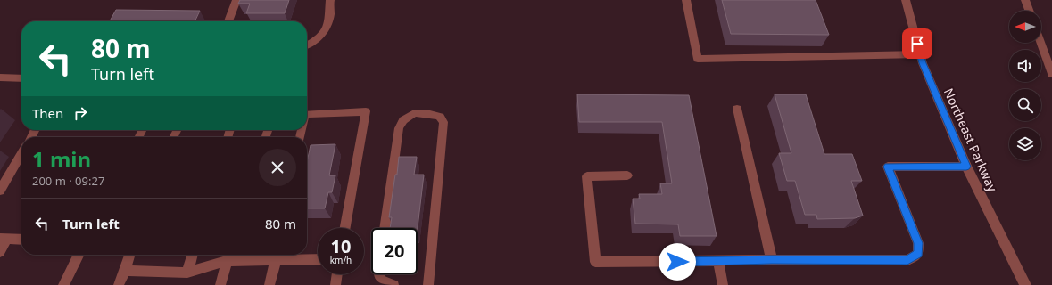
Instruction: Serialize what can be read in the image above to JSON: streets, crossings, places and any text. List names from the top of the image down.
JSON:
{
  "streets": {
    "street": ["Northeast Parkway"]
  },
  "north": "left",
  "page": {
    "turn": ["80 m", "Turn left"],
    "then": "Then",
    "heading": ["1 min", "200 m · 09:27"],
    "list": [
      {
        "name": "Turn left",
        "value": "80 m"
      }
    ],
    "speed": "10 km/h",
    "limit": "20"
  }
}
